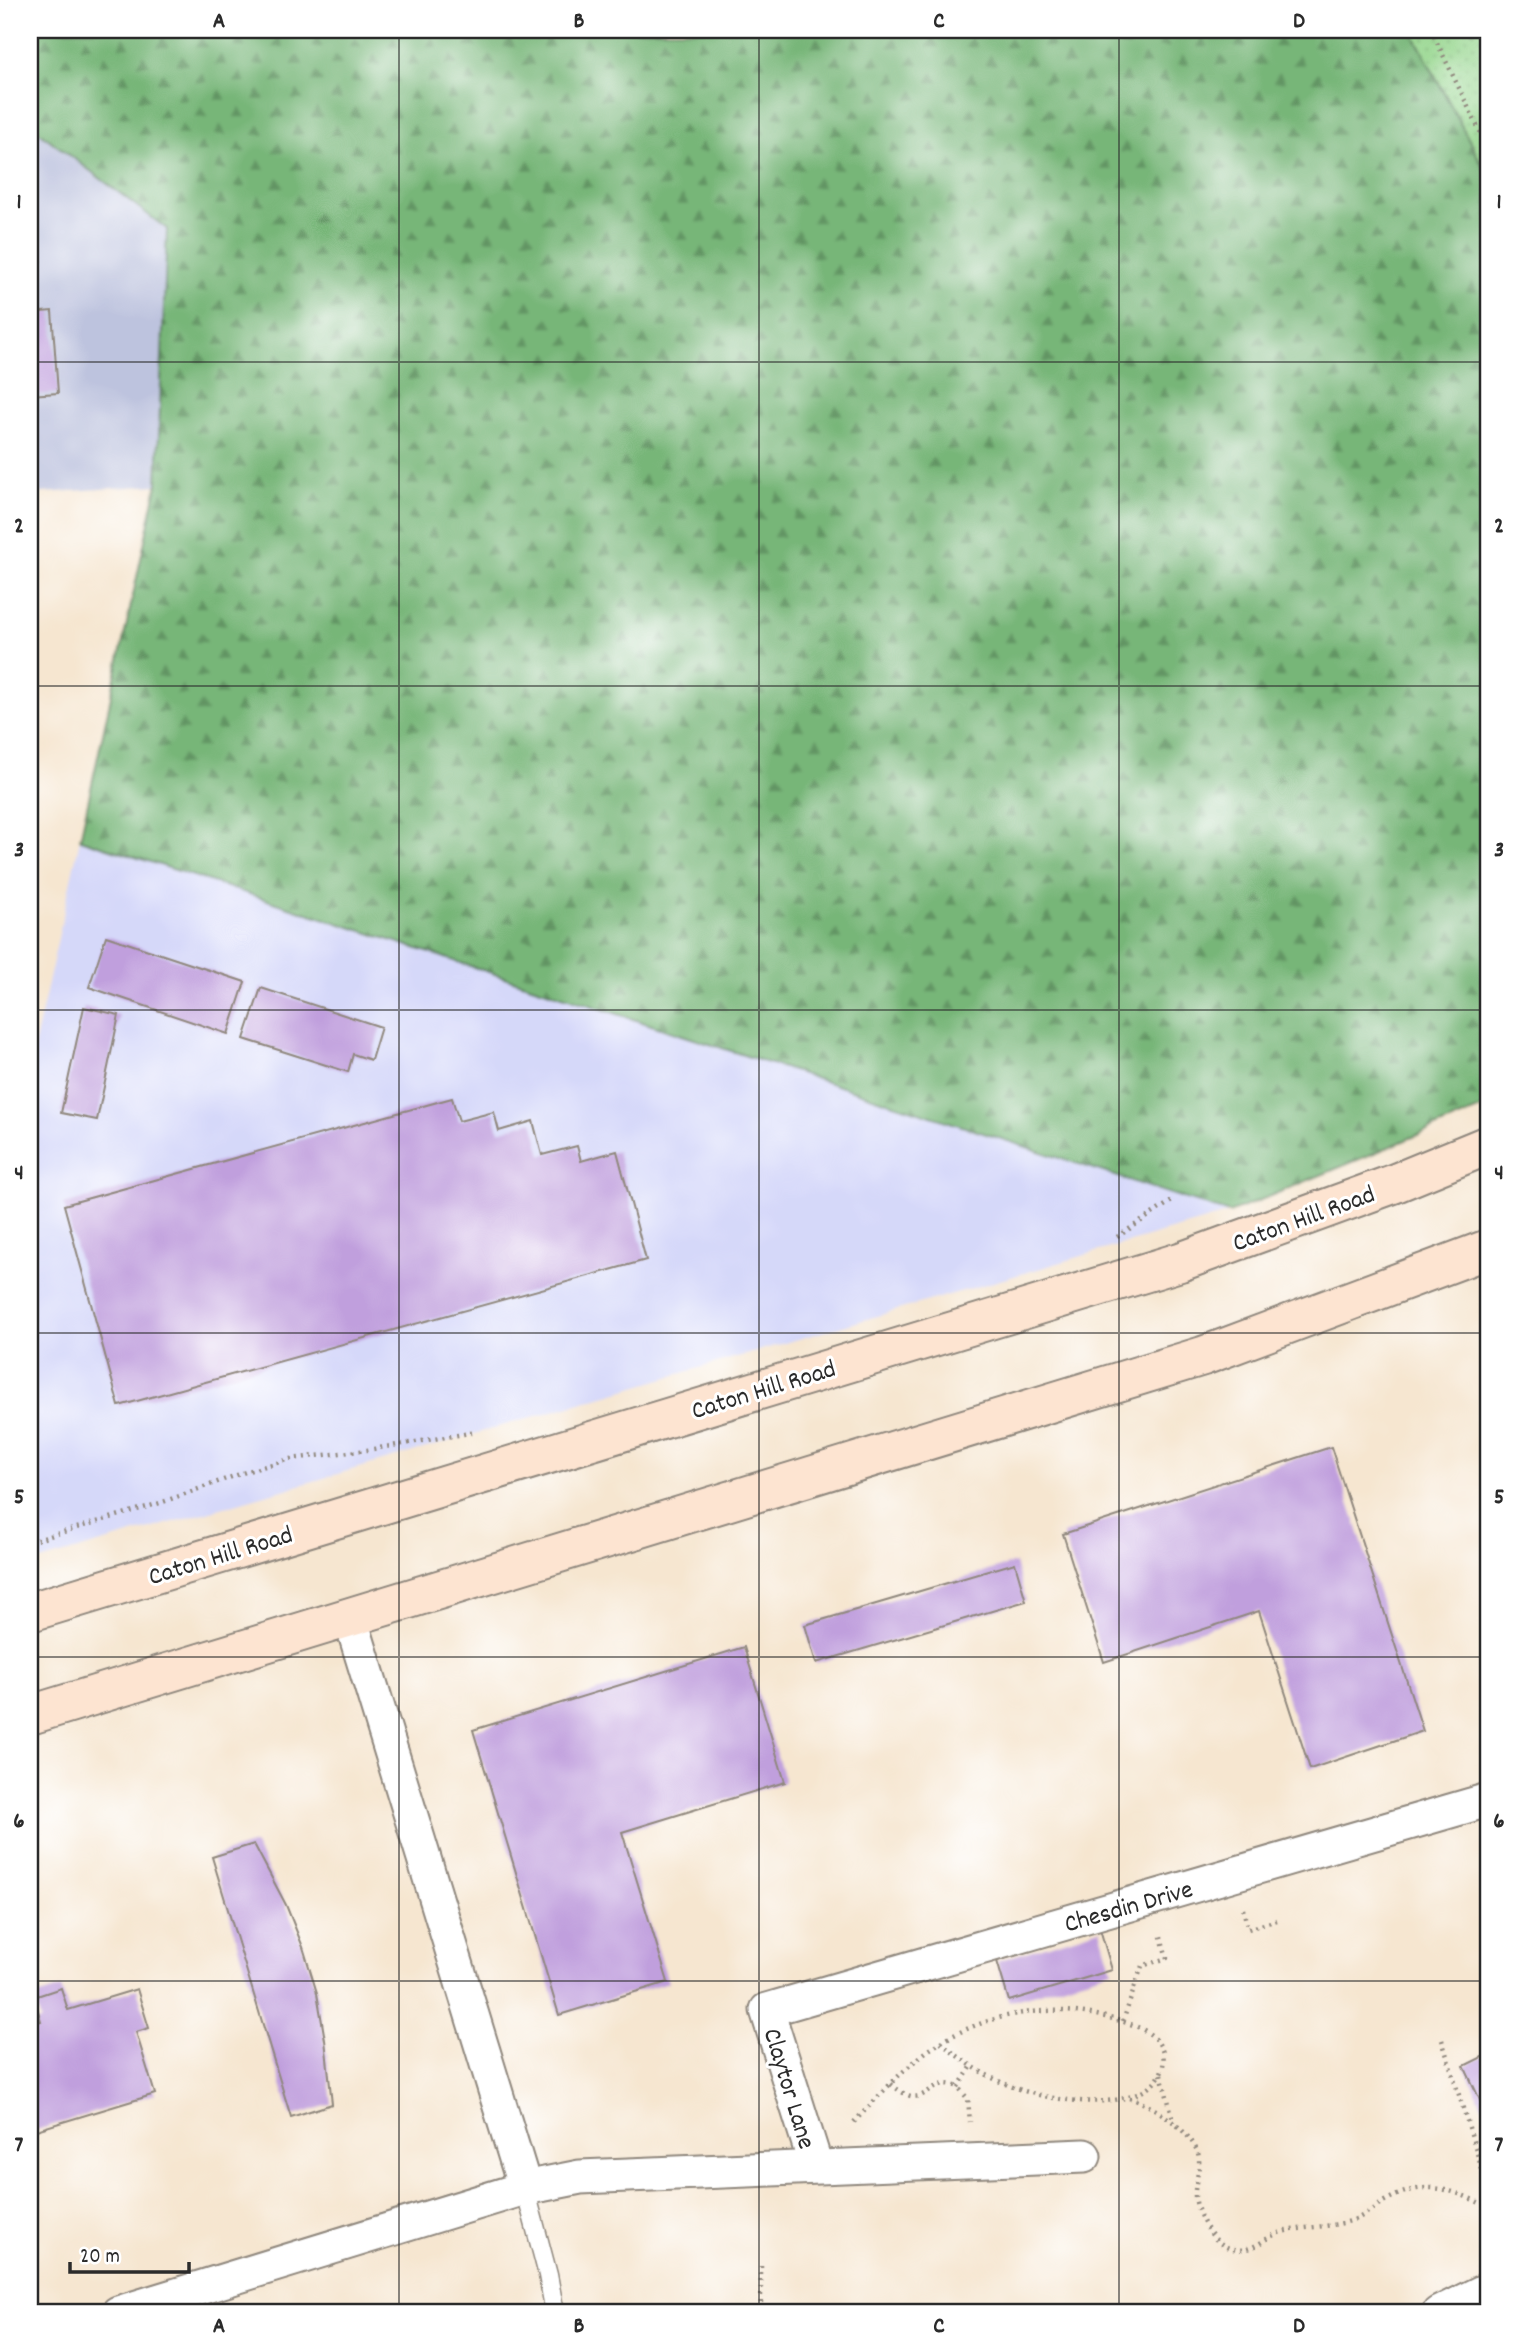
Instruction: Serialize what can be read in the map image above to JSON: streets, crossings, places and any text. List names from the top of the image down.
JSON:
{
  "streets": {
    "main road": ["Caton Hill Road"],
    "street": ["Chesdin Drive", "Claytor Lane"]
  },
  "crossings": [
    ["Chesdin Drive", "Claytor Lane"]
  ],
  "scale_bar": "20 m",
  "grid": {
    "columns": [
      "A",
      "B",
      "C",
      "D"
    ],
    "rows": [
      "1",
      "2",
      "3",
      "4",
      "5",
      "6",
      "7"
    ]
  }
}
